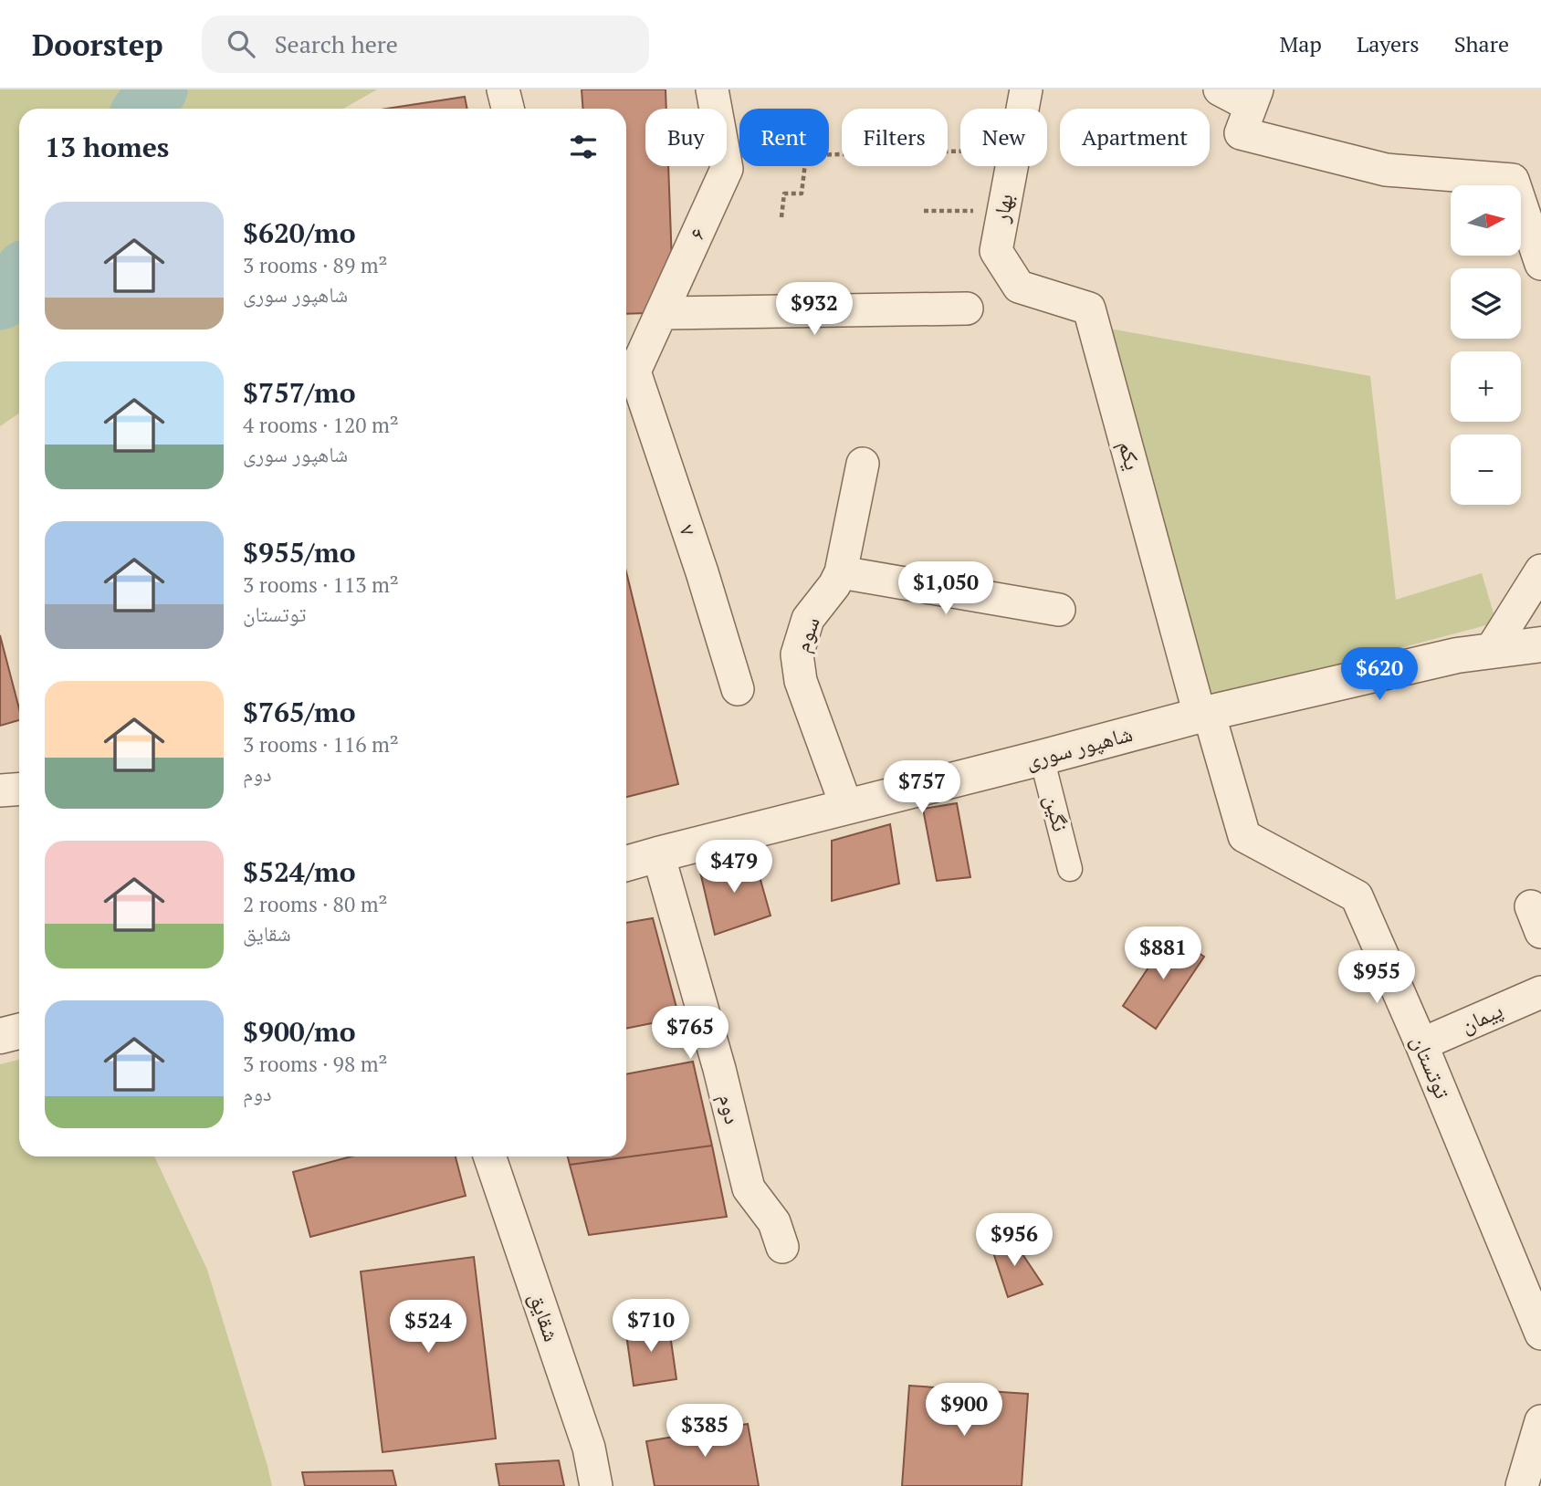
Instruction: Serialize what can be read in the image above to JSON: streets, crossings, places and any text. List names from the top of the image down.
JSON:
{
  "streets": {
    "street": [
      "بهار",
      "۶",
      "یکم",
      "۷",
      "سوم",
      "شاهپور سوری",
      "نگین",
      "پیمان",
      "توتستان",
      "دوم",
      "شقایق"
    ]
  },
  "crossings": [
    ["بهار", "یکم"],
    ["۶", "۷"],
    ["یکم", "شاهپور سوری"],
    ["یکم", "توتستان"],
    ["سوم", "شاهپور سوری"],
    ["شاهپور سوری", "نگین"],
    ["شاهپور سوری", "توتستان"],
    ["شاهپور سوری", "دوم"],
    ["پیمان", "توتستان"]
  ],
  "north": "right",
  "page": {
    "header": "Doorstep",
    "search": "Search here",
    "nav": ["Map", "Layers", "Share"],
    "chip": [
      "Buy",
      "Rent",
      "Filters",
      "New",
      "Apartment"
    ],
    "heading": "13 homes",
    "map_buttons": ["+", "−"],
    "list": [
      {
        "name": "$620/mo",
        "note": "3 rooms · 89 m² · شاهپور سوری"
      },
      {
        "name": "$757/mo",
        "note": "4 rooms · 120 m² · شاهپور سوری"
      },
      {
        "name": "$955/mo",
        "note": "3 rooms · 113 m² · توتستان"
      },
      {
        "name": "$765/mo",
        "note": "3 rooms · 116 m² · دوم"
      },
      {
        "name": "$524/mo",
        "note": "2 rooms · 80 m² · شقایق"
      },
      {
        "name": "$900/mo",
        "note": "3 rooms · 98 m² · دوم"
      }
    ],
    "price": [
      "$932",
      "$1,050",
      "$620",
      "$757",
      "$479",
      "$881",
      "$955",
      "$765",
      "$956",
      "$710",
      "$524",
      "$900",
      "$385"
    ]
  }
}
